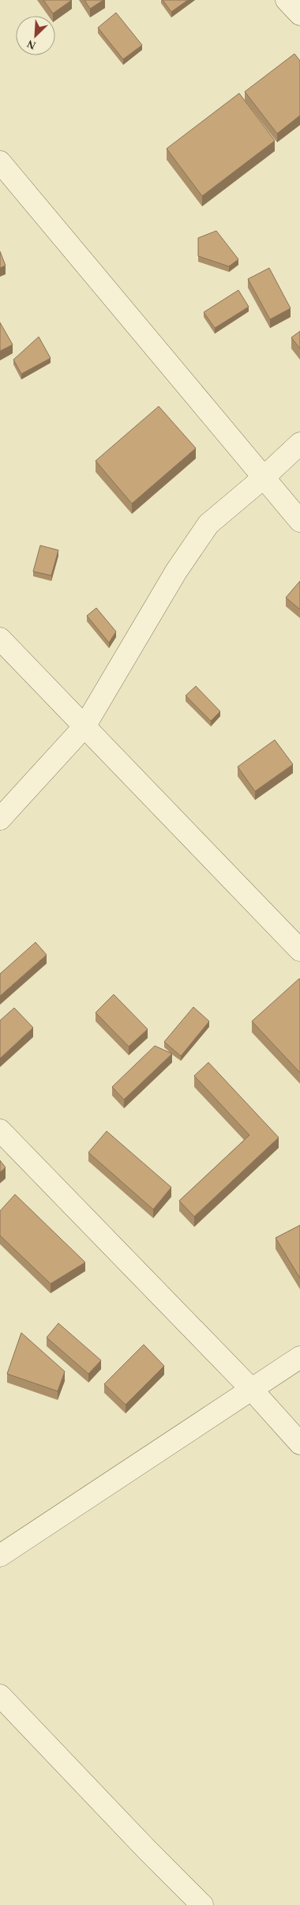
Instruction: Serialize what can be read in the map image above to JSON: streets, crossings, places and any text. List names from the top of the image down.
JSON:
{
  "north": "bottom left"
}
